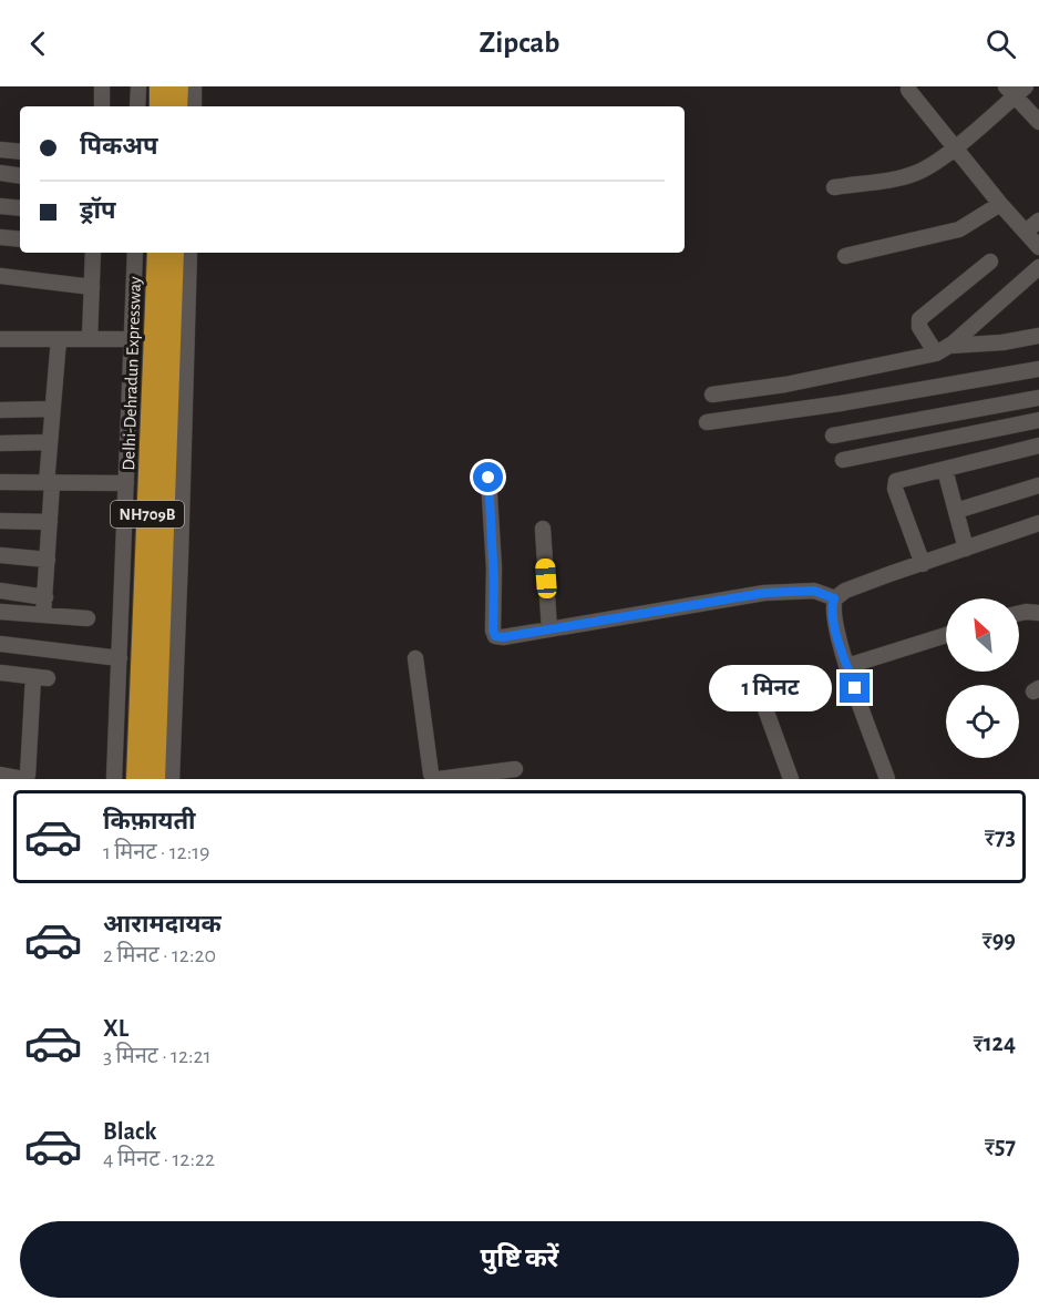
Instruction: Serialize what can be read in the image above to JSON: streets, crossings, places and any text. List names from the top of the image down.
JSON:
{
  "streets": {
    "highway": ["Delhi-Dehradun Expressway", "NH709B"]
  },
  "north": "top left",
  "page": {
    "header": "Zipcab",
    "banner": ["पिकअप", "ड्रॉप"],
    "bubble": "1 मिनट",
    "list": [
      {
        "name": "किफ़ायती",
        "note": "1 मिनट · 12:19",
        "value": "₹73"
      },
      {
        "name": "आरामदायक",
        "note": "2 मिनट · 12:20",
        "value": "₹99"
      },
      {
        "name": "XL",
        "note": "3 मिनट · 12:21",
        "value": "₹124"
      },
      {
        "name": "Black",
        "note": "4 मिनट · 12:22",
        "value": "₹57"
      }
    ],
    "buttons": "पुष्टि करें"
  }
}
